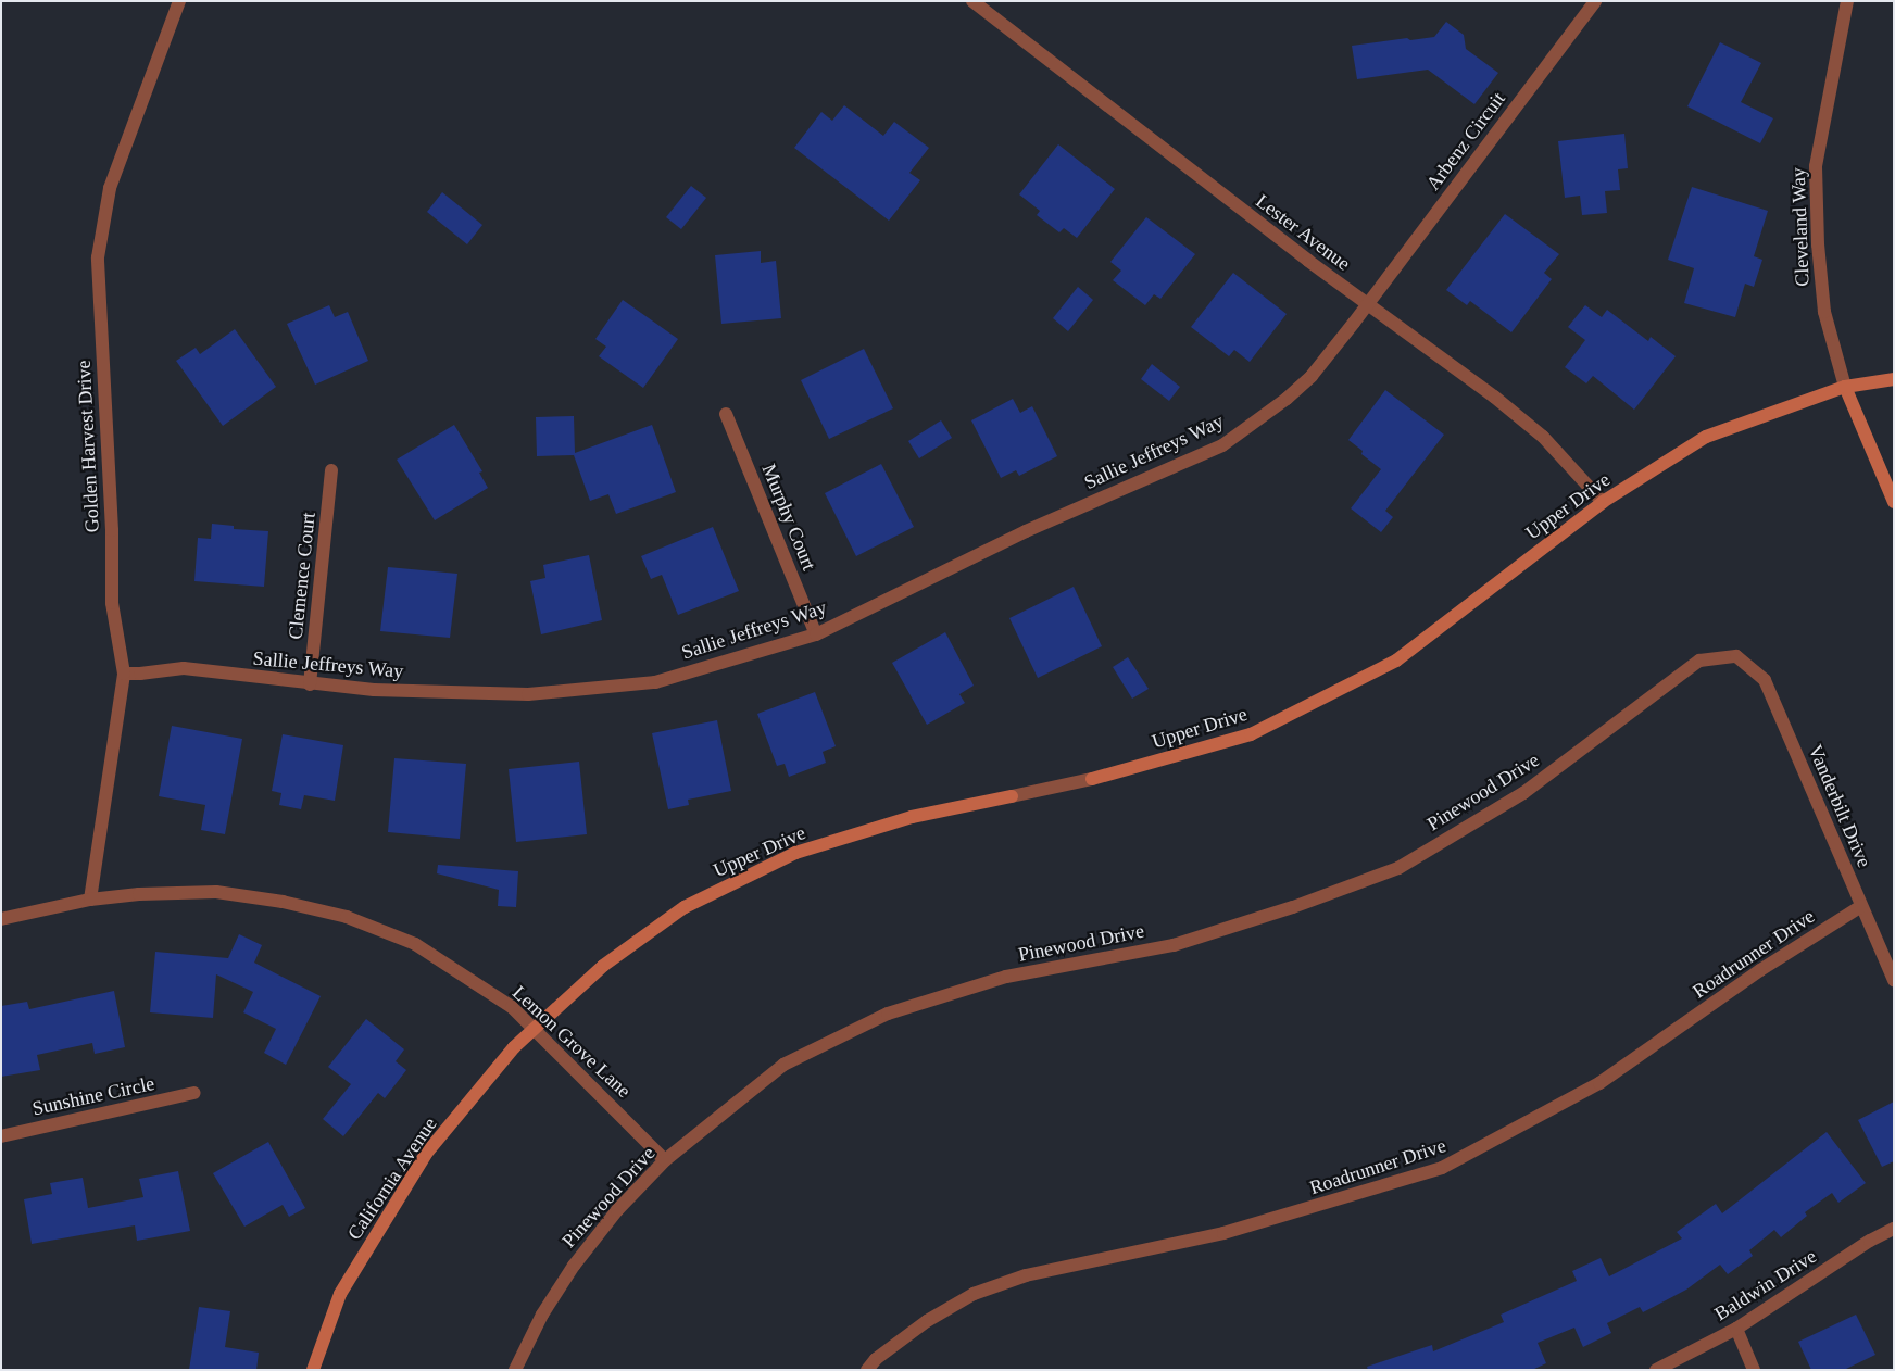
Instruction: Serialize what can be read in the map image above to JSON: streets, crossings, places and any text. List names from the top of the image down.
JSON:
{
  "streets": {
    "main road": ["Upper Drive", "California Avenue"],
    "street": [
      "Arbenz Circuit",
      "Cleveland Way",
      "Lester Avenue",
      "Golden Harvest Drive",
      "Sallie Jeffreys Way",
      "Murphy Court",
      "Clemence Court",
      "Pinewood Drive",
      "Vanderbilt Drive",
      "Roadrunner Drive",
      "Lemon Grove Lane",
      "Sunshine Circle",
      "Baldwin Drive"
    ]
  },
  "crossings": [
    ["Arbenz Circuit", "Lester Avenue"],
    ["Arbenz Circuit", "Sallie Jeffreys Way"],
    ["Cleveland Way", "Upper Drive"],
    ["Lester Avenue", "Sallie Jeffreys Way"],
    ["Lester Avenue", "Upper Drive"],
    ["Golden Harvest Drive", "Sallie Jeffreys Way"],
    ["Golden Harvest Drive", "Lemon Grove Lane"],
    ["Sallie Jeffreys Way", "Murphy Court"],
    ["Sallie Jeffreys Way", "Clemence Court"],
    ["Upper Drive", "Lemon Grove Lane"],
    ["Upper Drive", "California Avenue"],
    ["Pinewood Drive", "Vanderbilt Drive"],
    ["Pinewood Drive", "Lemon Grove Lane"],
    ["Vanderbilt Drive", "Roadrunner Drive"],
    ["Lemon Grove Lane", "California Avenue"]
  ]
}
